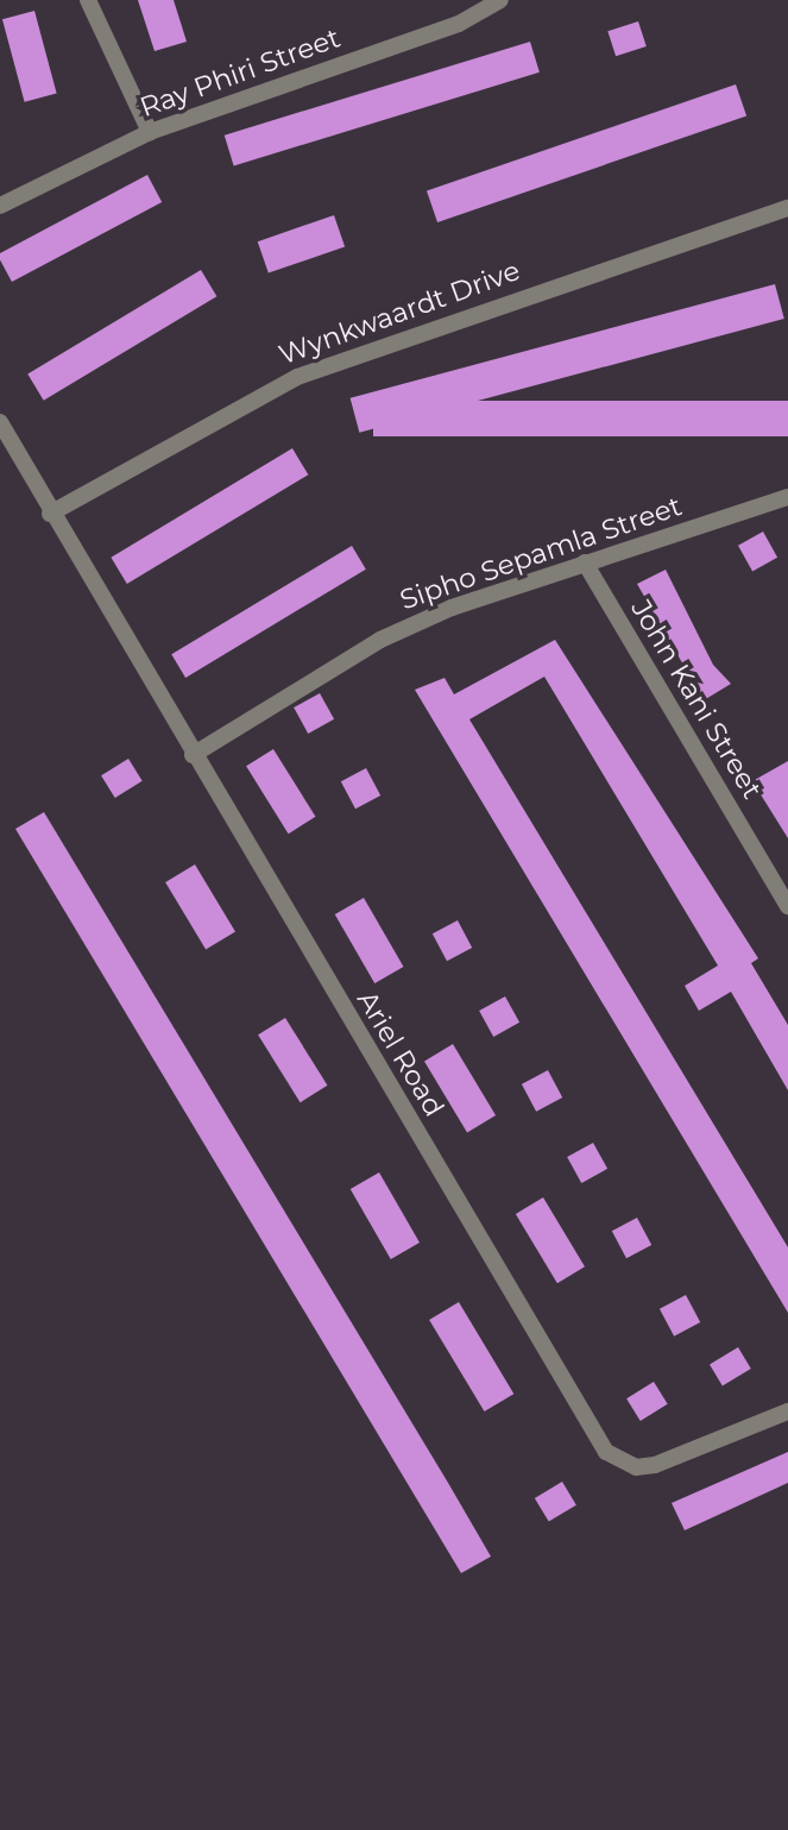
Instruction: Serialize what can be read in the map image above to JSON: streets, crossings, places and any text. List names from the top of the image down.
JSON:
{
  "streets": {
    "street": [
      "Ray Phiri Street",
      "Wynkwaardt Drive",
      "Sipho Sepamla Street",
      "John Kani Street",
      "Ariel Road"
    ]
  },
  "crossings": [
    ["Wynkwaardt Drive", "Ariel Road"],
    ["Sipho Sepamla Street", "John Kani Street"],
    ["Sipho Sepamla Street", "Ariel Road"]
  ]
}
